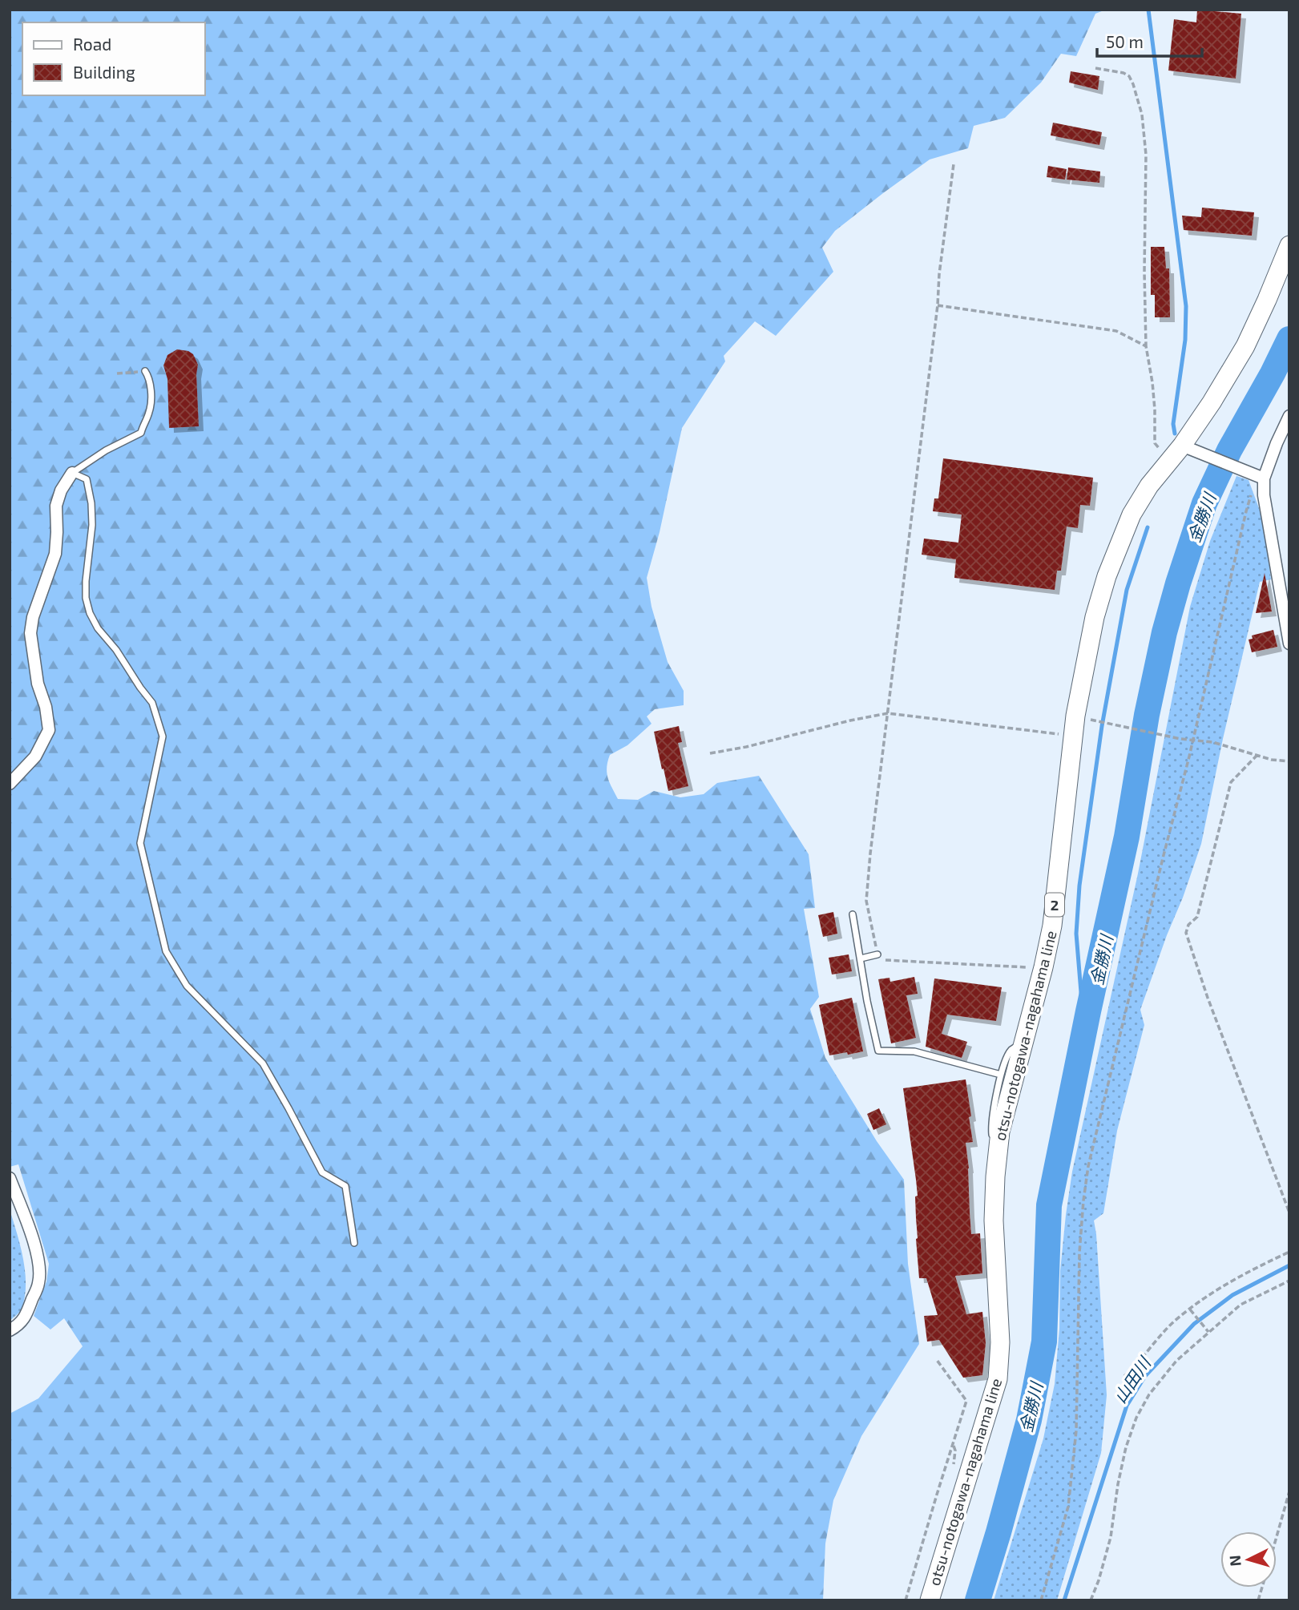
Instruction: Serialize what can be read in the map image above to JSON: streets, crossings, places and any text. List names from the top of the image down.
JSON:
{
  "streets": {
    "main road": ["2", "otsu-notogawa-nagahama line"]
  },
  "water": ["金勝川", "山田川"],
  "legend": ["Road", "Building"],
  "scale_bar": "50 m",
  "north": "left"
}
